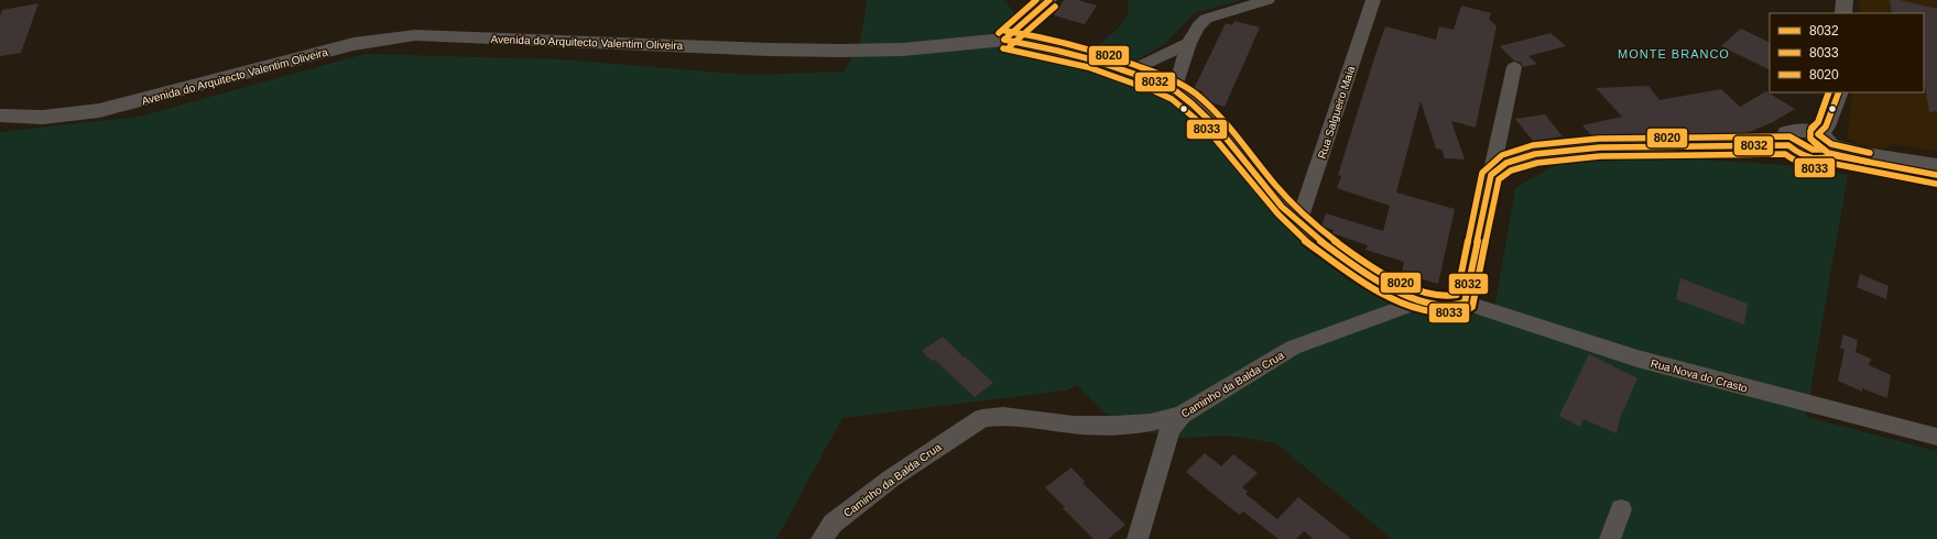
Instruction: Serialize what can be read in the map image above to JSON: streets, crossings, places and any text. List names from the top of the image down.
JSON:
{
  "streets": {
    "street": [
      "Avenida do Arquitecto Valentim Oliveira",
      "Rua Salgueiro Maia",
      "Rua Nova do Crasto",
      "Caminho da Balda Crua"
    ]
  },
  "crossings": [
    ["Avenida do Arquitecto Valentim Oliveira", "Rua Salgueiro Maia"],
    ["Avenida do Arquitecto Valentim Oliveira", "Caminho da Balda Crua"]
  ],
  "districts": ["MONTE BRANCO"],
  "lines": ["transit line 8032", "transit line 8020", "transit line 8033"],
  "legend": ["8032", "8033", "8020"]
}
